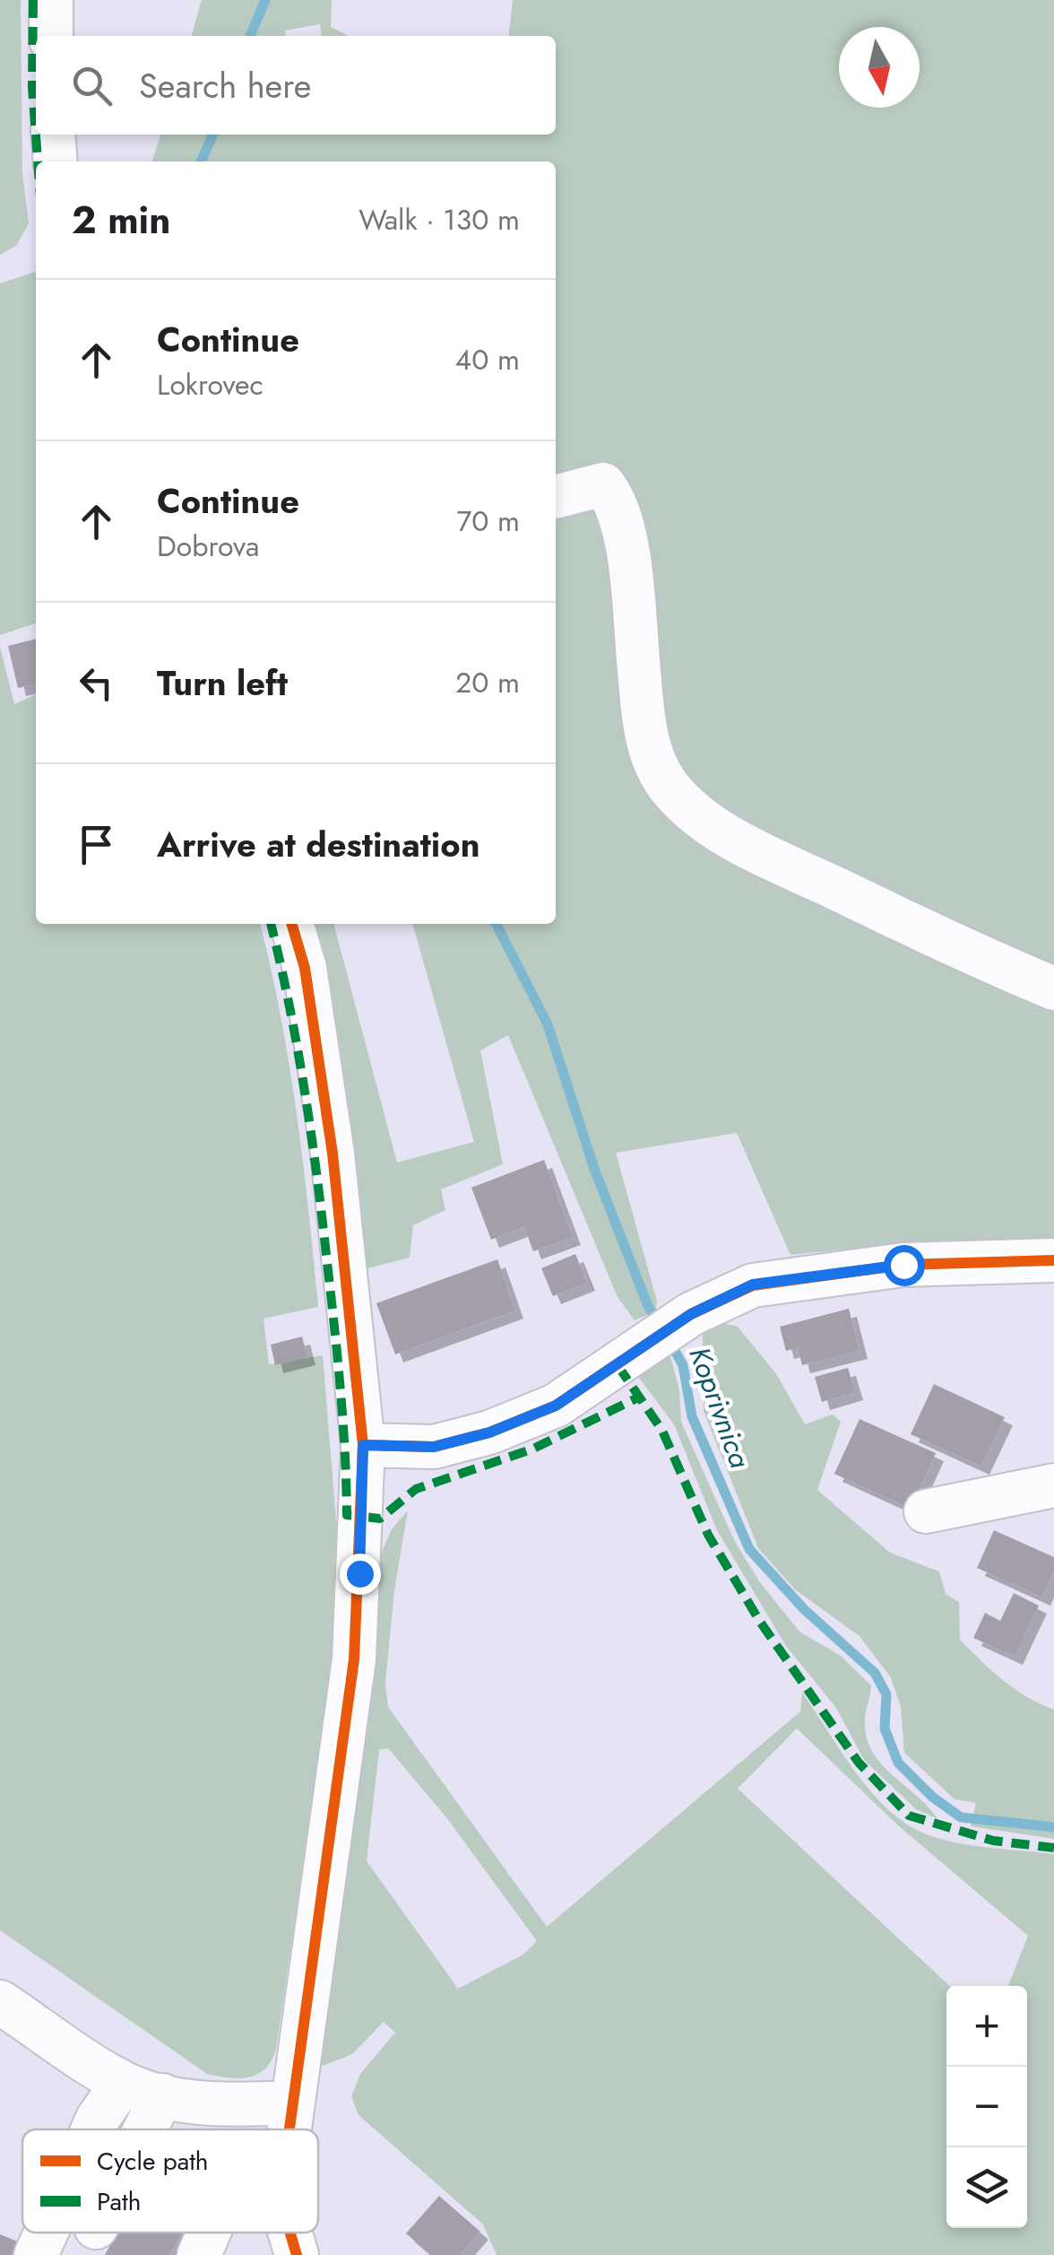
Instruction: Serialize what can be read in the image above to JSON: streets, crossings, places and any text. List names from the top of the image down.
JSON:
{
  "water": ["Koprivnica"],
  "legend": ["Cycle path", "Path"],
  "north": "bottom",
  "page": {
    "search": "Search here",
    "heading": ["2 min", "Walk · 130 m"],
    "list": [
      ["Continue", "Lokrovec", "40 m"],
      ["Continue", "Dobrova", "70 m"],
      ["Turn left", "20 m"],
      "Arrive at destination"
    ],
    "map_buttons": ["+", "−"]
  }
}
